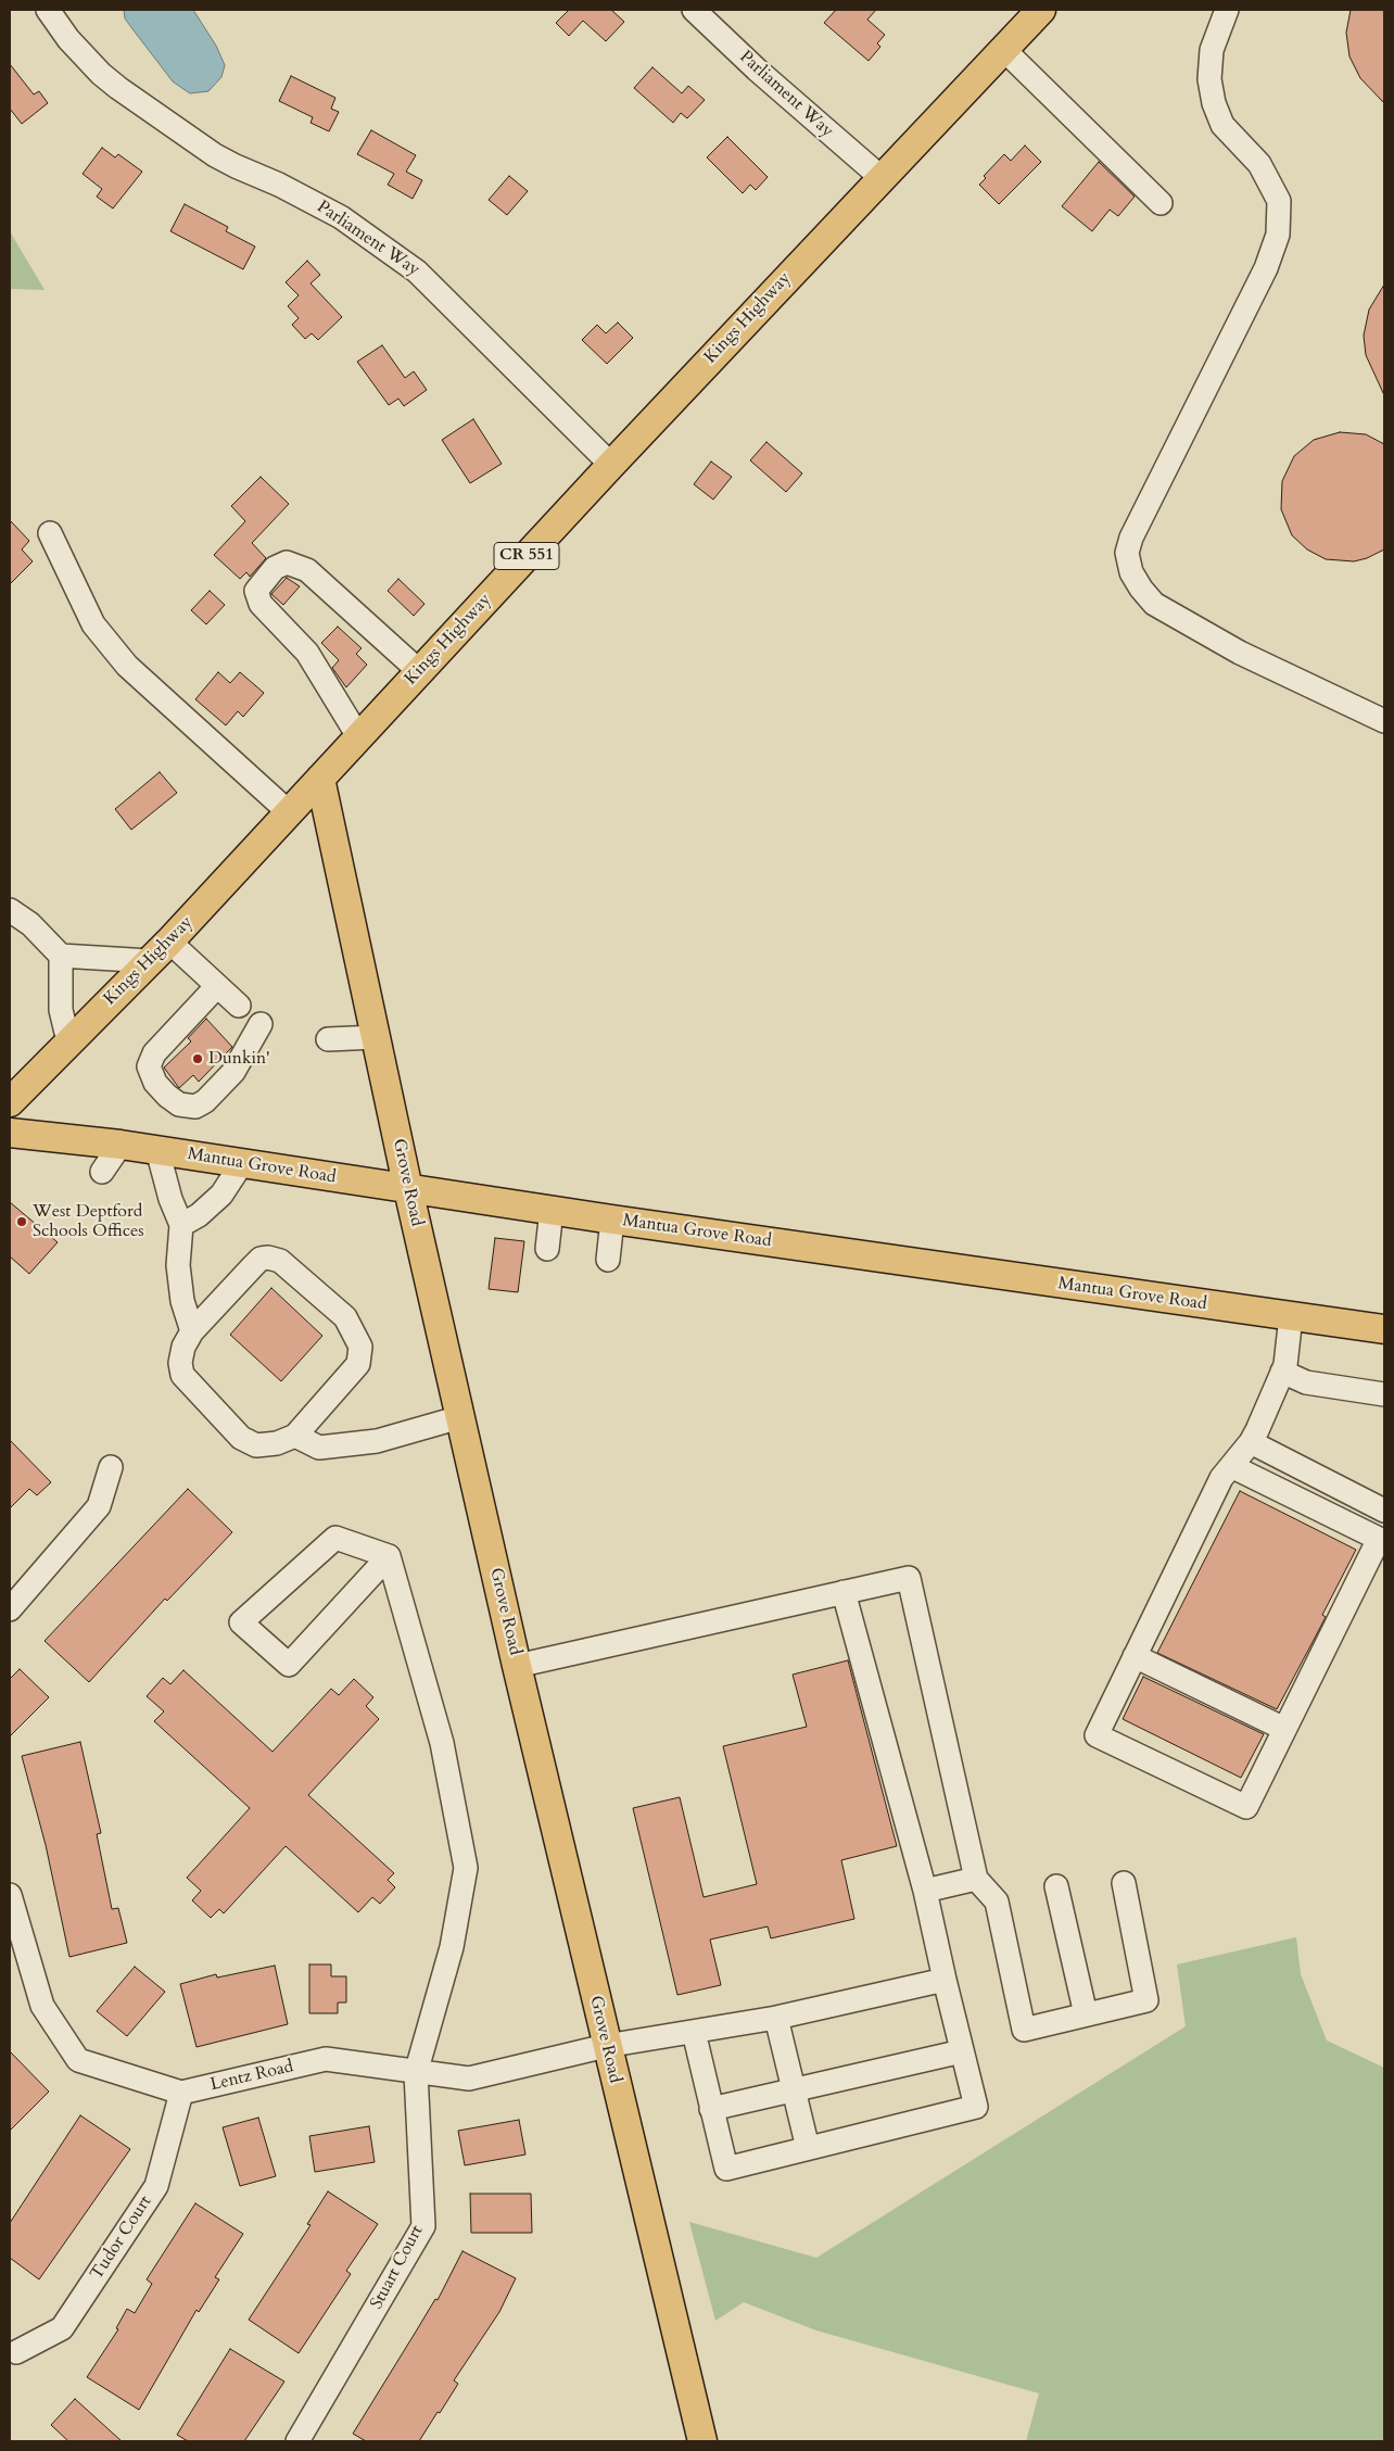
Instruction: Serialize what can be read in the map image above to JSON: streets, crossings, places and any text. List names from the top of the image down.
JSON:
{
  "streets": {
    "main road": [
      "Kings Highway",
      "CR 551",
      "Mantua Grove Road",
      "Grove Road"
    ],
    "street": [
      "Parliament Way",
      "Lentz Road",
      "Tudor Court",
      "Stuart Court"
    ]
  },
  "crossings": [
    ["Parliament Way", "Kings Highway"],
    ["Kings Highway", "Grove Road"],
    ["Mantua Grove Road", "Grove Road"],
    ["Grove Road", "Lentz Road"],
    ["Lentz Road", "Tudor Court"],
    ["Lentz Road", "Stuart Court"]
  ],
  "places": ["Dunkin'", "West Deptford Schools Offices"]
}
